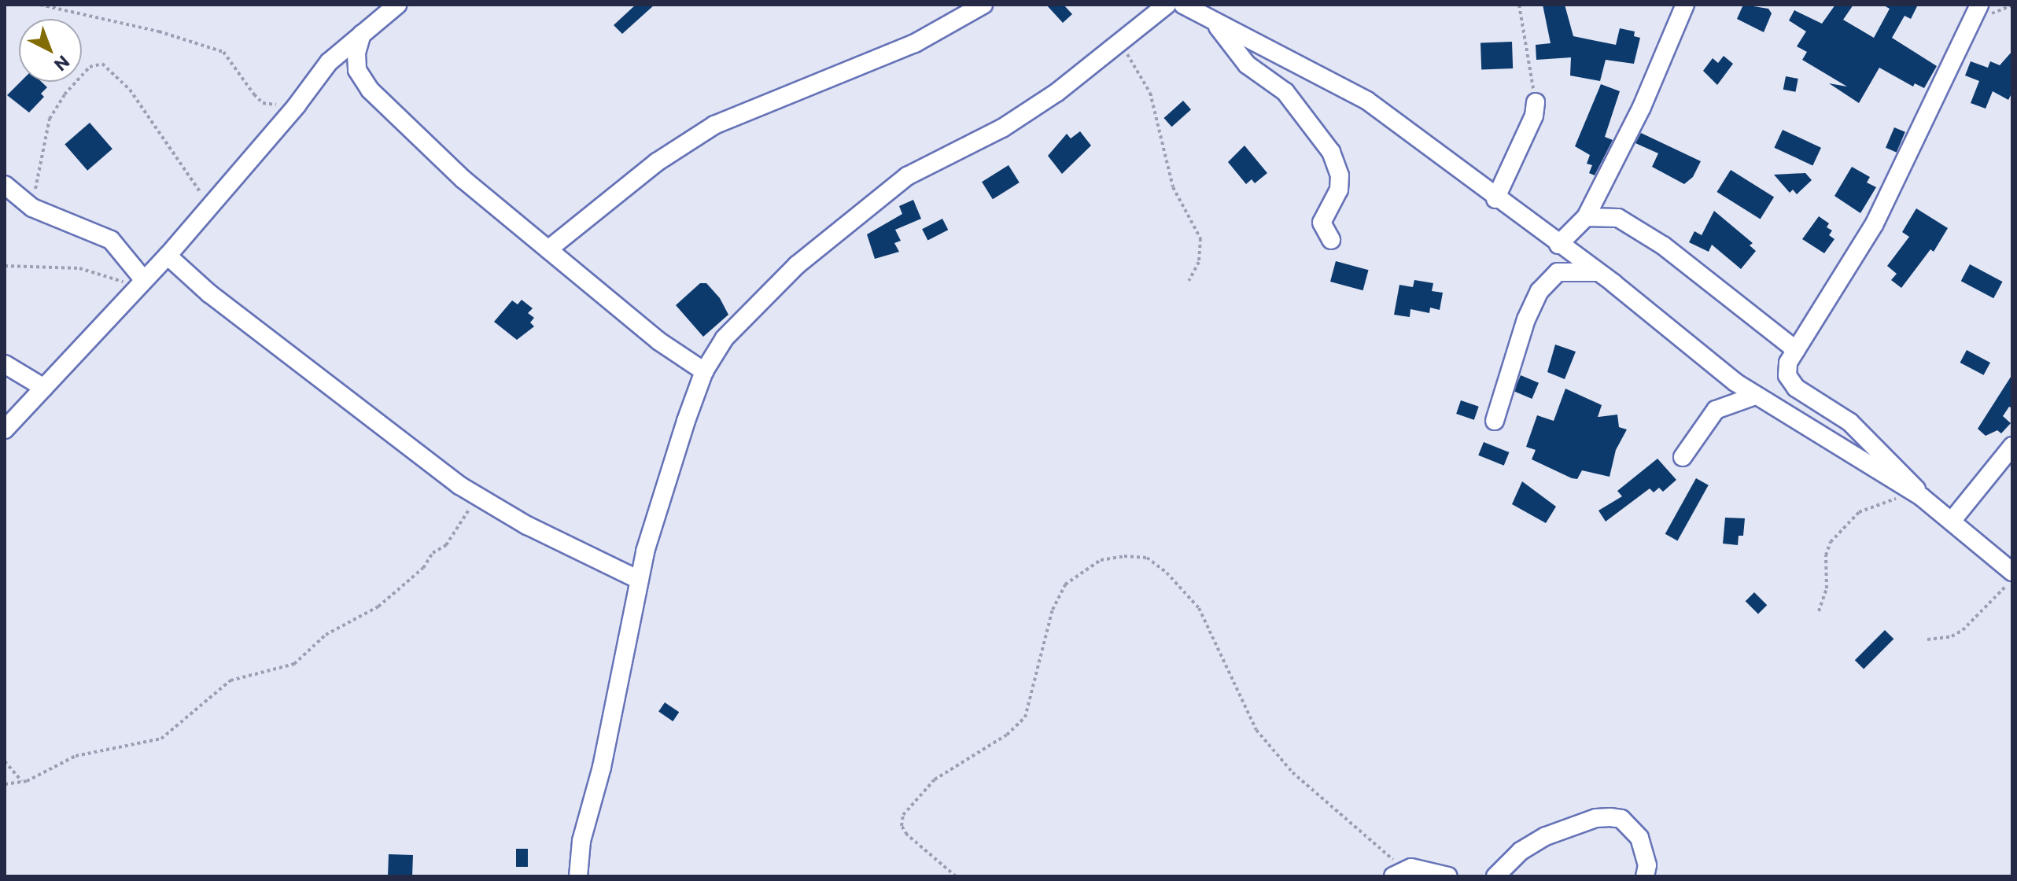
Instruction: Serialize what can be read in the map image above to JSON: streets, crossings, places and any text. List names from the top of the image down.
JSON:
{
  "north": "bottom right"
}
